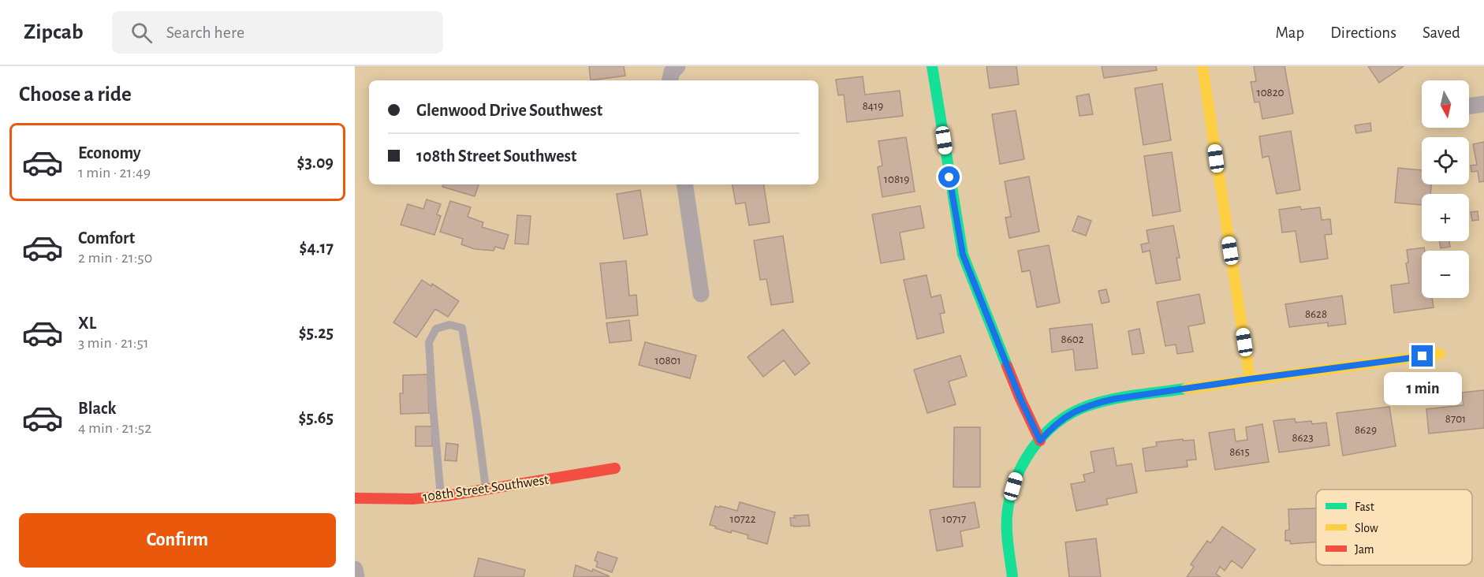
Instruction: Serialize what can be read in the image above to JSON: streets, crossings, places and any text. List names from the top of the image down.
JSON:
{
  "streets": {
    "street": ["108th Street Southwest"]
  },
  "house_numbers": [
    "10820",
    "8419",
    "10819",
    "8628",
    "8602",
    "10801",
    "8701",
    "8629",
    "8623",
    "8615",
    "10722",
    "10717"
  ],
  "legend": ["Fast", "Slow", "Jam"],
  "north": "bottom",
  "page": {
    "header": "Zipcab",
    "search": "Search here",
    "nav": ["Map", "Directions", "Saved"],
    "heading": "Choose a ride",
    "map_buttons": ["+", "−"],
    "banner": ["Glenwood Drive Southwest", "108th Street Southwest"],
    "list": [
      {
        "name": "Economy",
        "note": "1 min · 21:49",
        "value": "$3.09"
      },
      {
        "name": "Comfort",
        "note": "2 min · 21:50",
        "value": "$4.17"
      },
      {
        "name": "XL",
        "note": "3 min · 21:51",
        "value": "$5.25"
      },
      {
        "name": "Black",
        "note": "4 min · 21:52",
        "value": "$5.65"
      }
    ],
    "bubble": "1 min",
    "buttons": "Confirm"
  }
}
